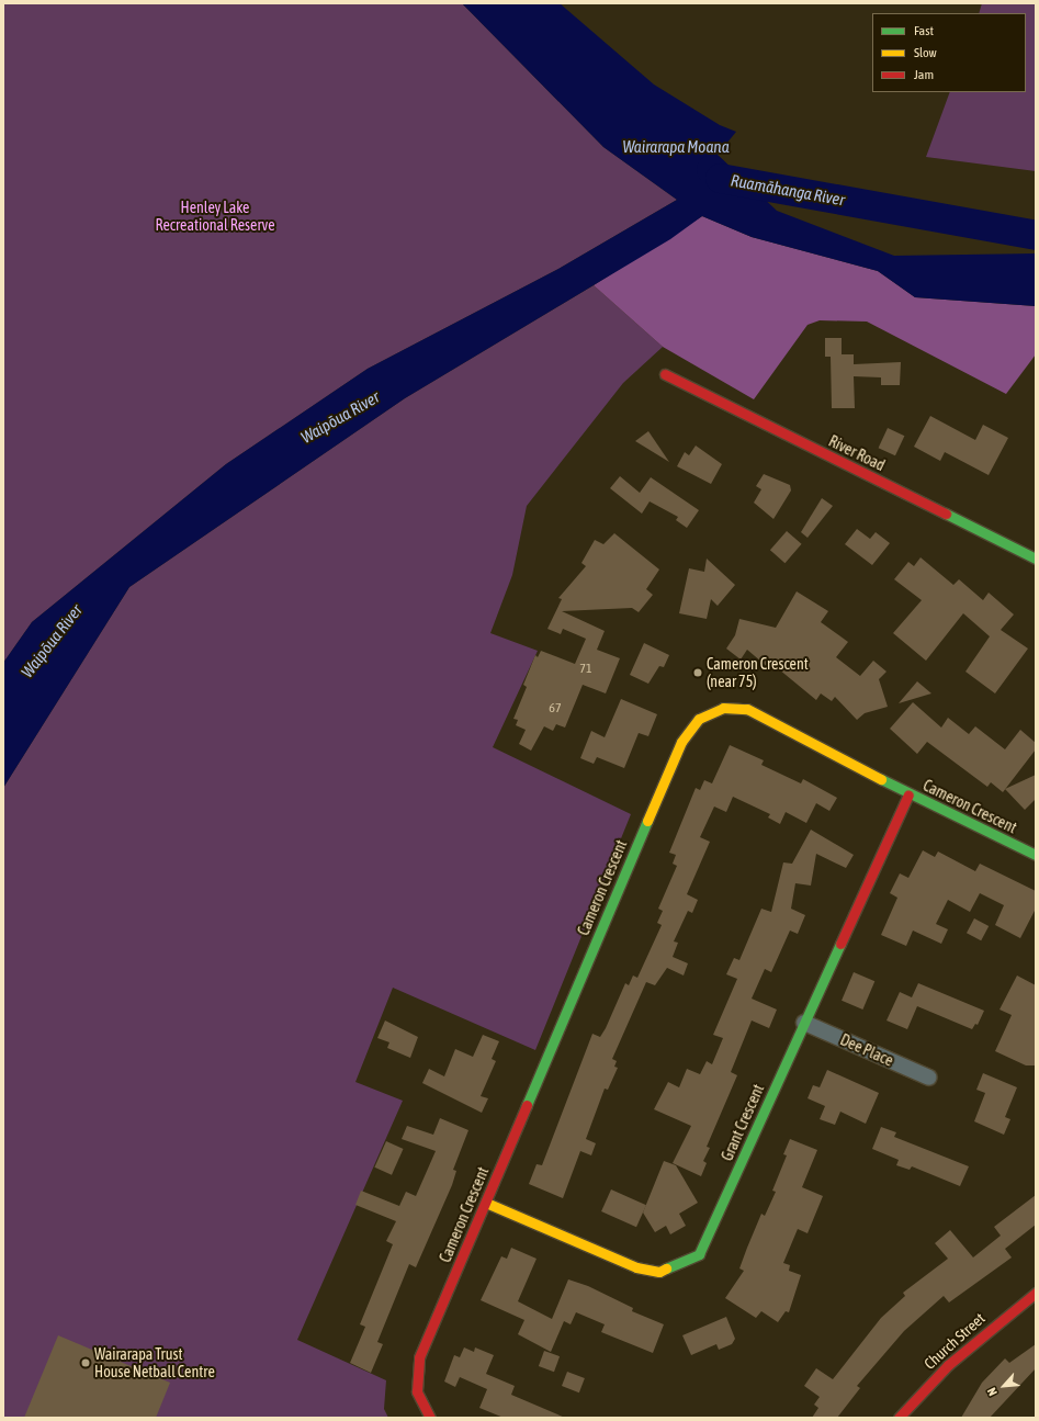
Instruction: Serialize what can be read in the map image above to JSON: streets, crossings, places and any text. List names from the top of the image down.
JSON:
{
  "streets": {
    "street": [
      "River Road",
      "Cameron Crescent",
      "Dee Place",
      "Grant Crescent",
      "Church Street"
    ]
  },
  "crossings": [
    ["Cameron Crescent", "Grant Crescent"],
    ["Dee Place", "Grant Crescent"]
  ],
  "water": ["Wairarapa Moana", "Ruamāhanga River", "Waipōua River"],
  "parks": ["Henley Lake Recreational Reserve"],
  "places": ["Cameron Crescent (near 75)", "Wairarapa Trust House Netball Centre"],
  "house_numbers": ["71", "67"],
  "legend": ["Fast", "Slow", "Jam"],
  "north": "bottom left"
}
